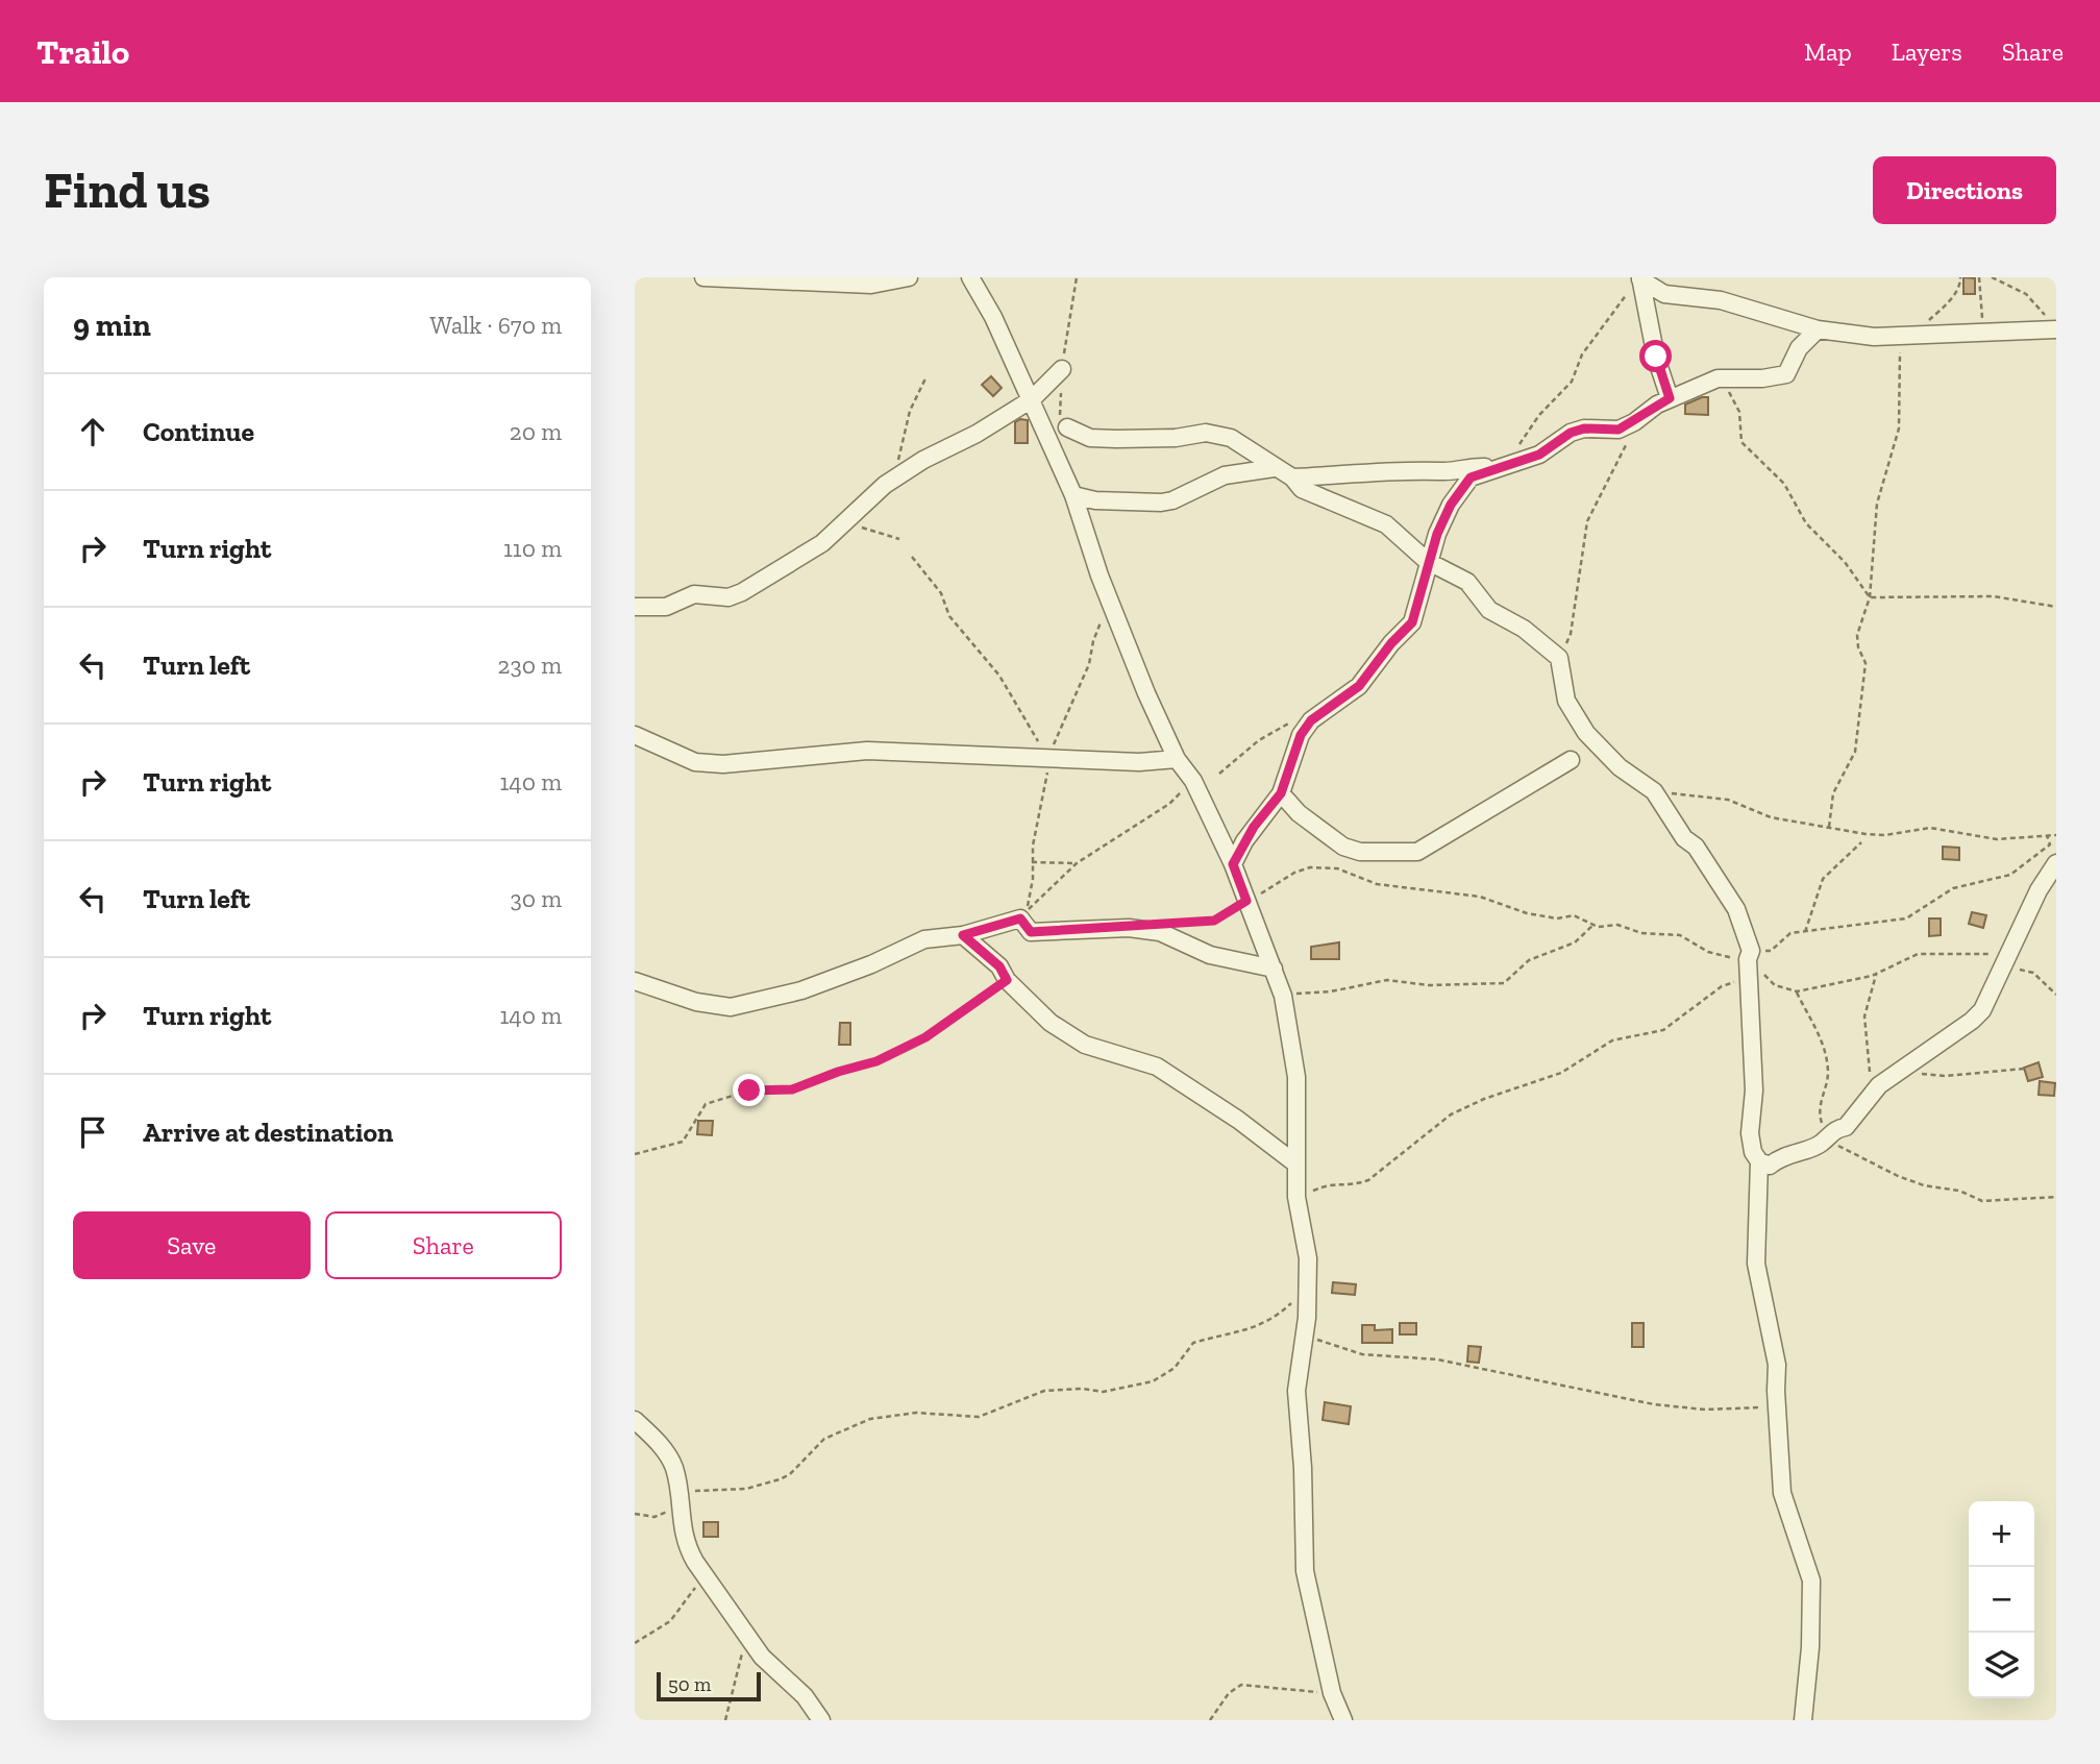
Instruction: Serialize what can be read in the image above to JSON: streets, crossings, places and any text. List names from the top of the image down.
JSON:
{
  "scale_bar": "50 m",
  "page": {
    "header": "Trailo",
    "nav": ["Map", "Layers", "Share"],
    "buttons": [
      "Directions",
      ["Save", "Share"]
    ],
    "title": "Find us",
    "heading": ["9 min", "Walk · 670 m"],
    "list": [
      ["Continue", "20 m"],
      ["Turn right", "110 m"],
      ["Turn left", "230 m"],
      ["Turn right", "140 m"],
      ["Turn left", "30 m"],
      ["Turn right", "140 m"],
      "Arrive at destination"
    ],
    "map_buttons": ["+", "−"],
    "scale": "50 m"
  }
}
